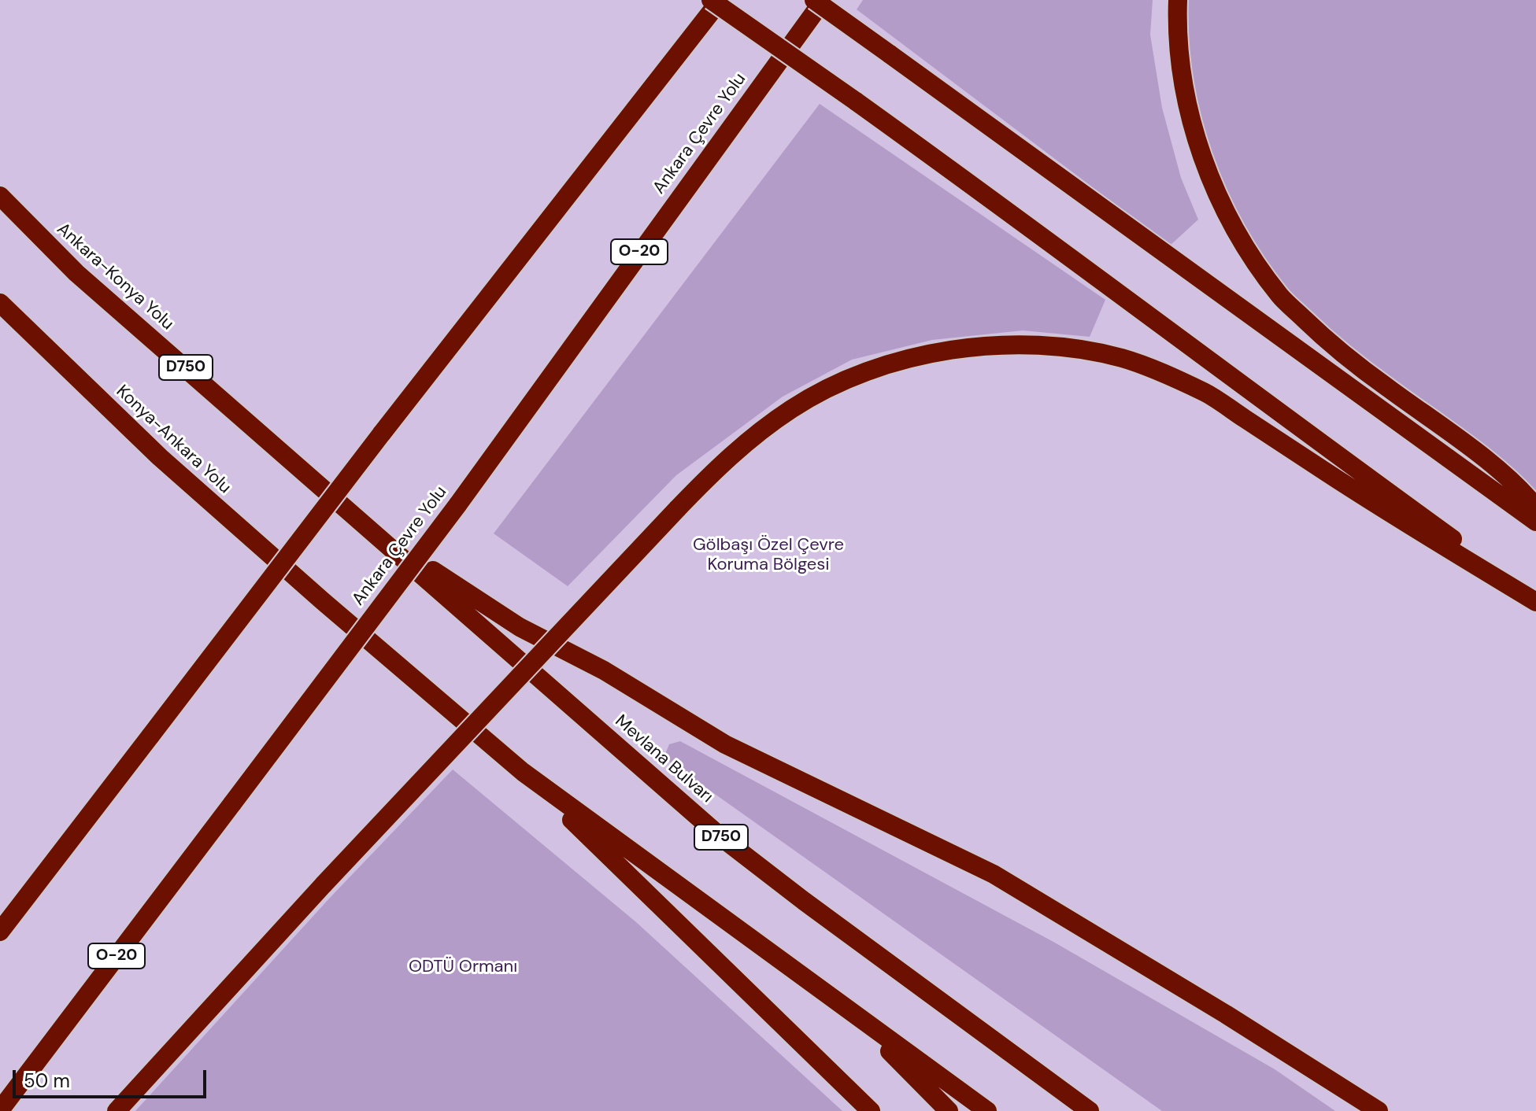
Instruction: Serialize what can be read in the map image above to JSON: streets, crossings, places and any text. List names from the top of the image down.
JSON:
{
  "streets": {
    "highway": [
      "Ankara Çevre Yolu",
      "O-20",
      "Ankara-Konya Yolu",
      "D750",
      "Konya-Ankara Yolu",
      "Mevlana Bulvarı"
    ]
  },
  "crossings": [
    ["Ankara-Konya Yolu", "Mevlana Bulvarı"]
  ],
  "parks": ["Gölbaşı Özel Çevre Koruma Bölgesi", "ODTÜ Ormanı"],
  "scale_bar": "50 m"
}
